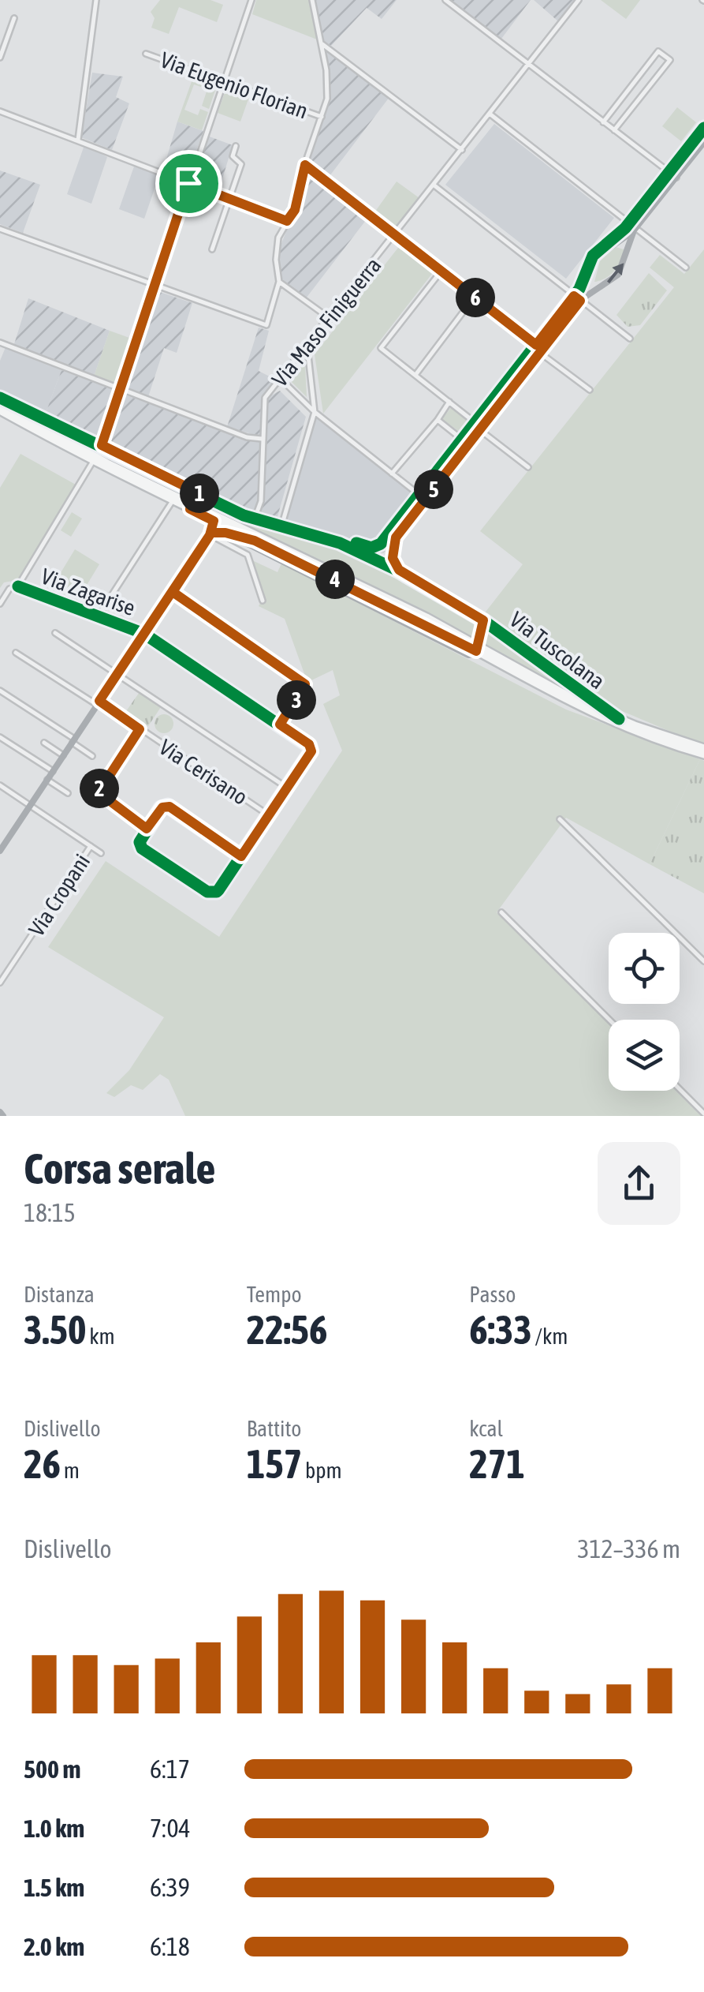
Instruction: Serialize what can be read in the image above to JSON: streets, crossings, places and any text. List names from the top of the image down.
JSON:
{
  "streets": {
    "main road": ["Via Tuscolana"],
    "street": [
      "Via Eugenio Florian",
      "Via Maso Finiguerra",
      "Via Zagarise",
      "Via Cerisano",
      "Via Cropani"
    ]
  },
  "crossings": [
    ["Via Maso Finiguerra", "Via Tuscolana"],
    ["Via Zagarise", "Via Cerisano"]
  ],
  "page": {
    "pins": [
      "6",
      "5",
      "1",
      "4",
      "3",
      "2"
    ],
    "heading": ["Corsa serale", "18:15"],
    "stats": [
      ["Distanza", "3.50 km"],
      ["Tempo", "22:56"],
      ["Passo", "6:33 /km"],
      ["Dislivello", "26 m"],
      ["Battito", "157 bpm"],
      ["kcal", "271"]
    ],
    "chart": ["Dislivello", "312–336 m"],
    "list": [
      {
        "name": "500 m",
        "note": "6:17"
      },
      {
        "name": "1.0 km",
        "note": "7:04"
      },
      {
        "name": "1.5 km",
        "note": "6:39"
      },
      {
        "name": "2.0 km",
        "note": "6:18"
      }
    ]
  }
}
